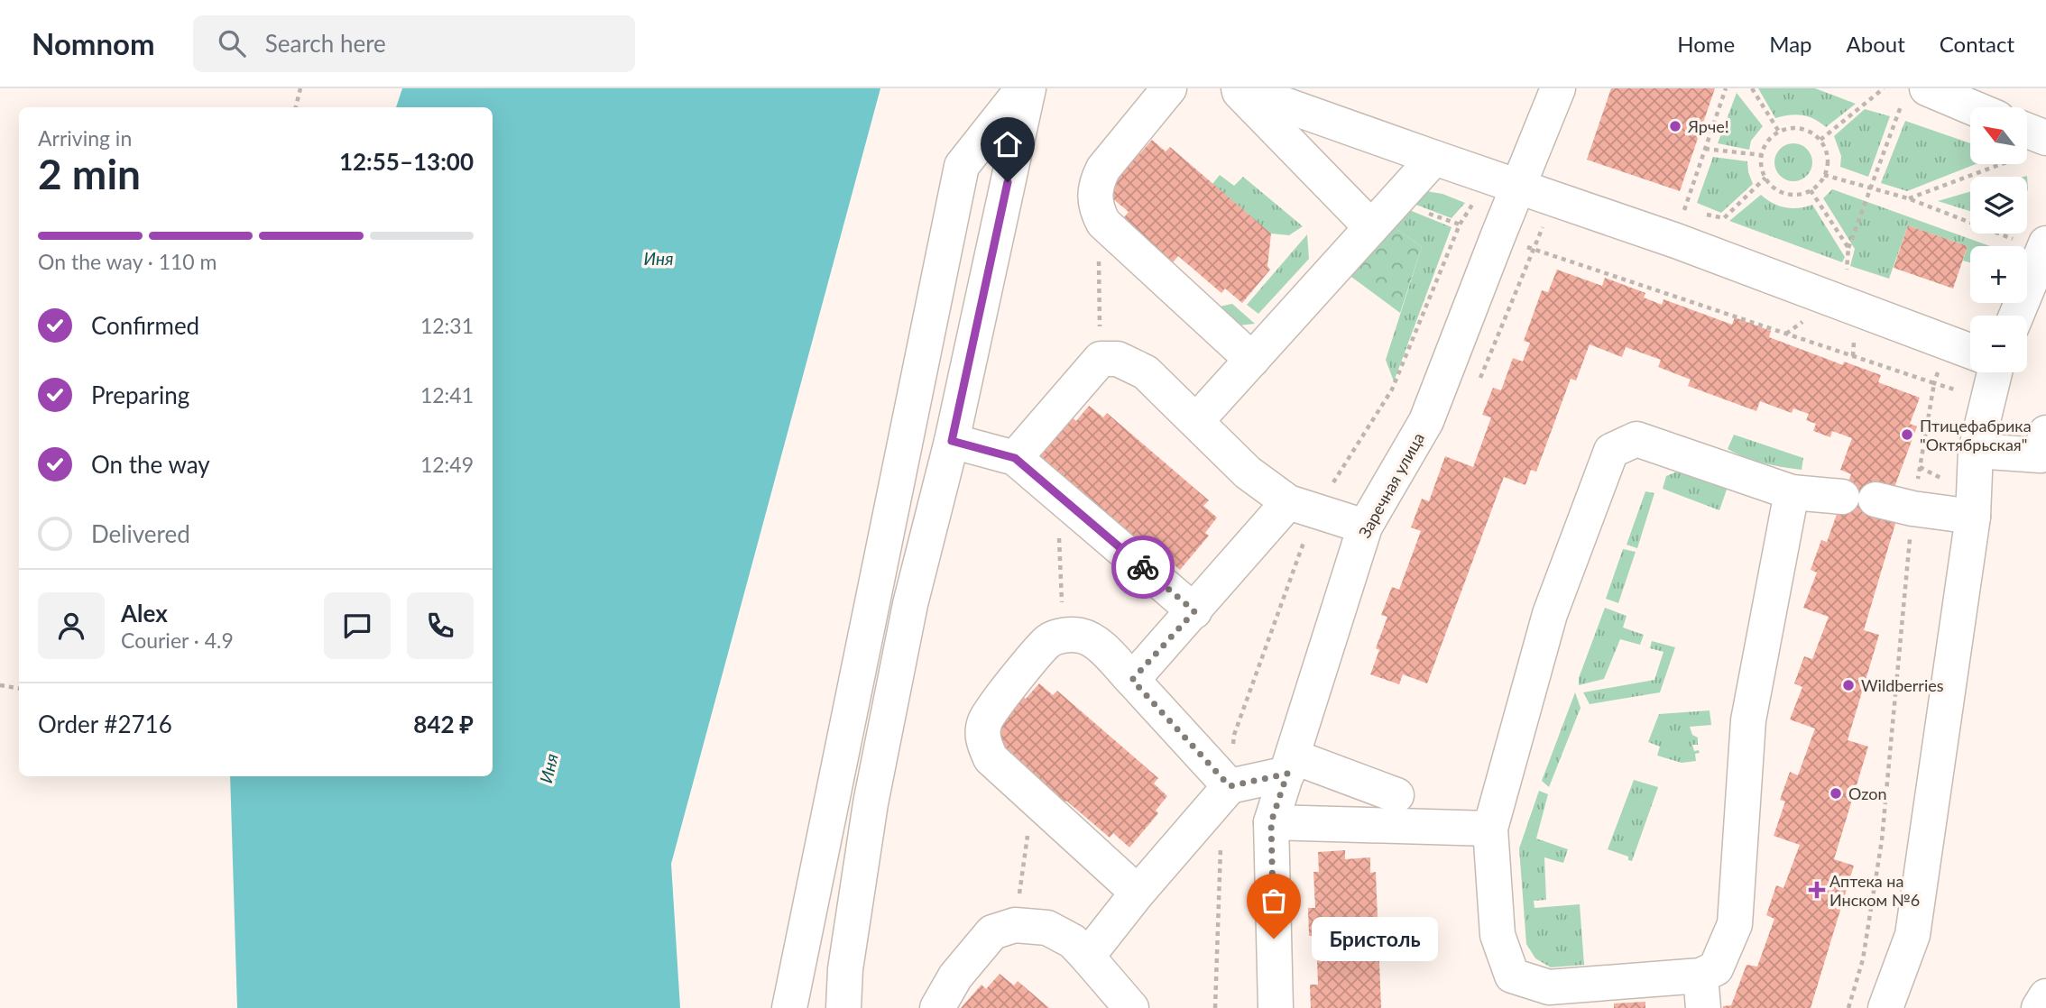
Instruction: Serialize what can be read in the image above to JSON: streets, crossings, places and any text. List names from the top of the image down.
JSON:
{
  "streets": {
    "street": ["Заречная улица"]
  },
  "water": ["Иня"],
  "places": {
    "other": [
      "Ярче!",
      "Птицефабрика \"Октябрьская\"",
      "Wildberries",
      "Ozon",
      "Бристоль"
    ],
    "health": ["Аптека на Инском №6"]
  },
  "north": "top left",
  "page": {
    "header": "Nomnom",
    "search": "Search here",
    "nav": [
      "Home",
      "Map",
      "About",
      "Contact"
    ],
    "map_buttons": ["+", "−"],
    "heading": ["2 min", "Arriving in", "12:55–13:00"],
    "panel": [
      "Alex",
      "Courier · 4.9",
      "Order #2716",
      "842 ₽"
    ],
    "bar": "On the way · 110 m",
    "list": [
      ["Confirmed", "12:31"],
      ["Preparing", "12:41"],
      ["On the way", "12:49"],
      "Delivered"
    ],
    "bubble": "Бристоль"
  }
}
